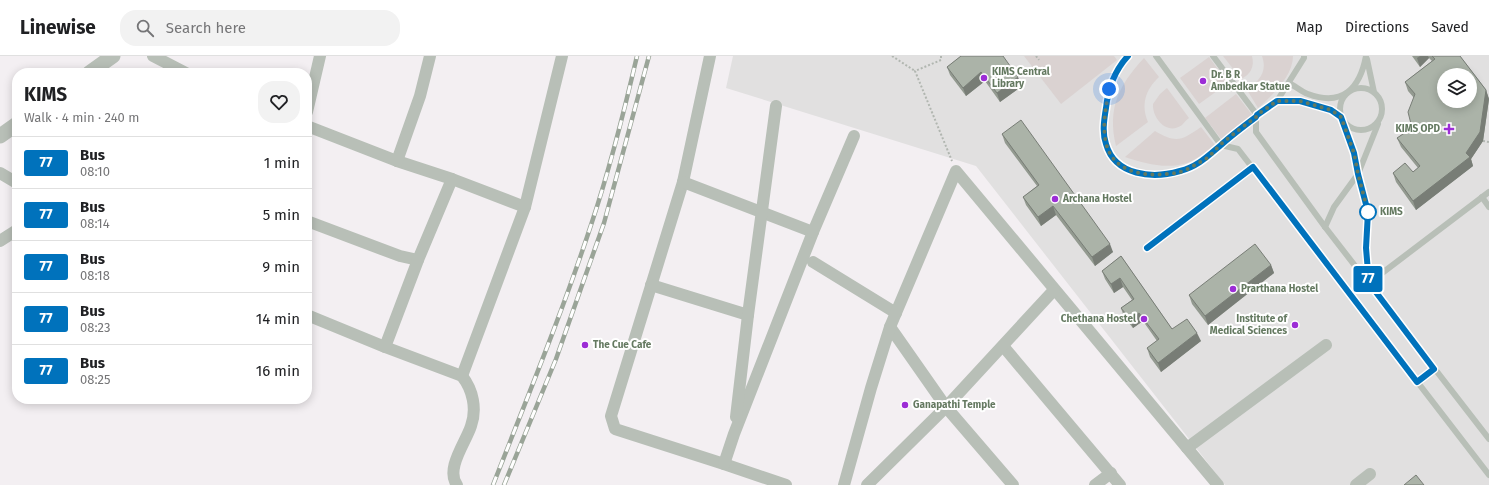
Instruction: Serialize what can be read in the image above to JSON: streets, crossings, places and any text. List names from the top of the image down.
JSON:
{
  "places": {
    "other": [
      "KIMS Central Library",
      "Dr. B R Ambedkar Statue",
      "Archana Hostel",
      "KIMS",
      "Prarthana Hostel",
      "Chethana Hostel",
      "Institute of Medical Sciences",
      "The Cue Cafe",
      "Ganapathi Temple"
    ],
    "health": ["KIMS OPD"]
  },
  "lines": ["bus line 77"],
  "page": {
    "header": "Linewise",
    "search": "Search here",
    "nav": ["Map", "Directions", "Saved"],
    "on_map": "77",
    "heading": ["KIMS", "Walk · 4 min · 240 m"],
    "list": [
      {
        "mark": "77",
        "name": "Bus",
        "note": "08:10",
        "value": "1 min"
      },
      {
        "mark": "77",
        "name": "Bus",
        "note": "08:14",
        "value": "5 min"
      },
      {
        "mark": "77",
        "name": "Bus",
        "note": "08:18",
        "value": "9 min"
      },
      {
        "mark": "77",
        "name": "Bus",
        "note": "08:23",
        "value": "14 min"
      },
      {
        "mark": "77",
        "name": "Bus",
        "note": "08:25",
        "value": "16 min"
      }
    ]
  }
}
